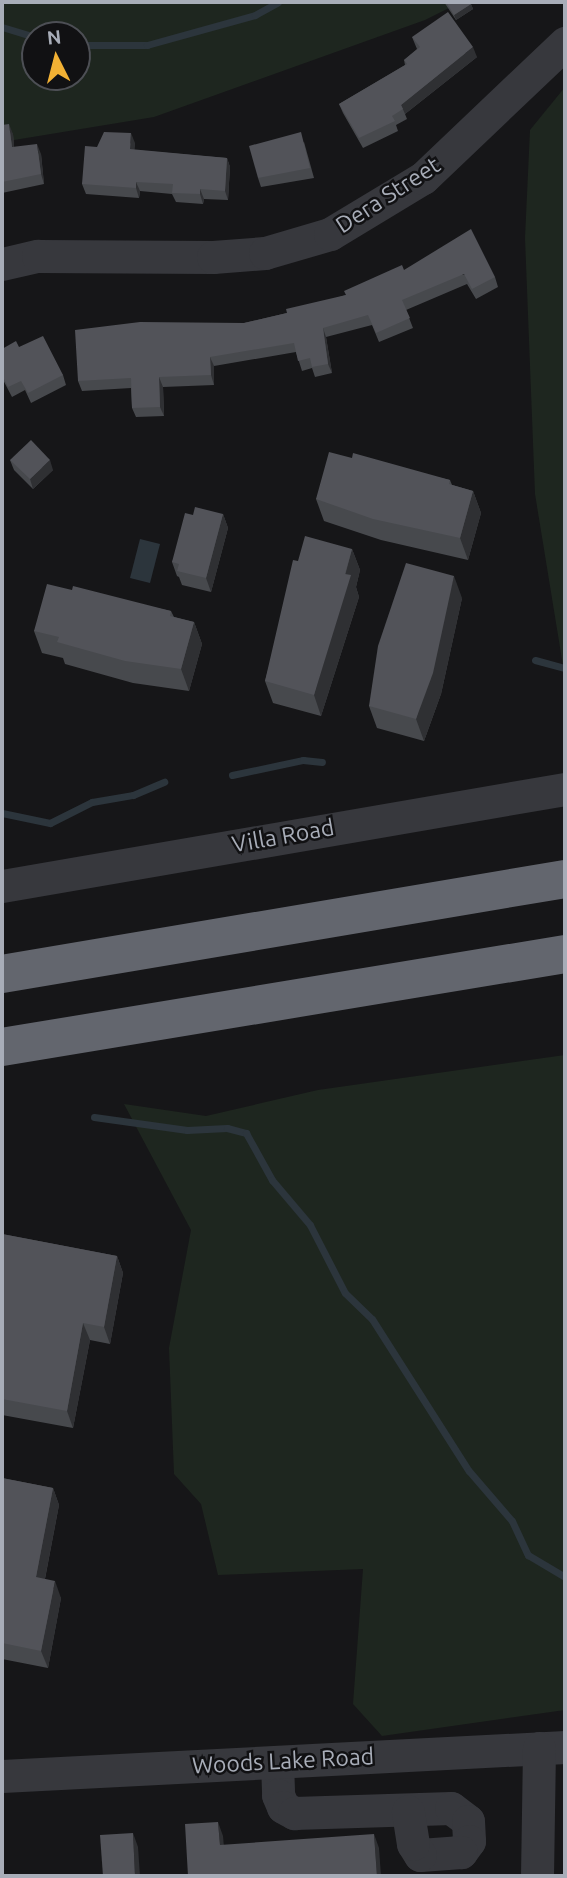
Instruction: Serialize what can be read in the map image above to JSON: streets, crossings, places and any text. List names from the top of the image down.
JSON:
{
  "streets": {
    "street": ["Dera Street", "Villa Road", "Woods Lake Road"]
  },
  "north": "top"
}
